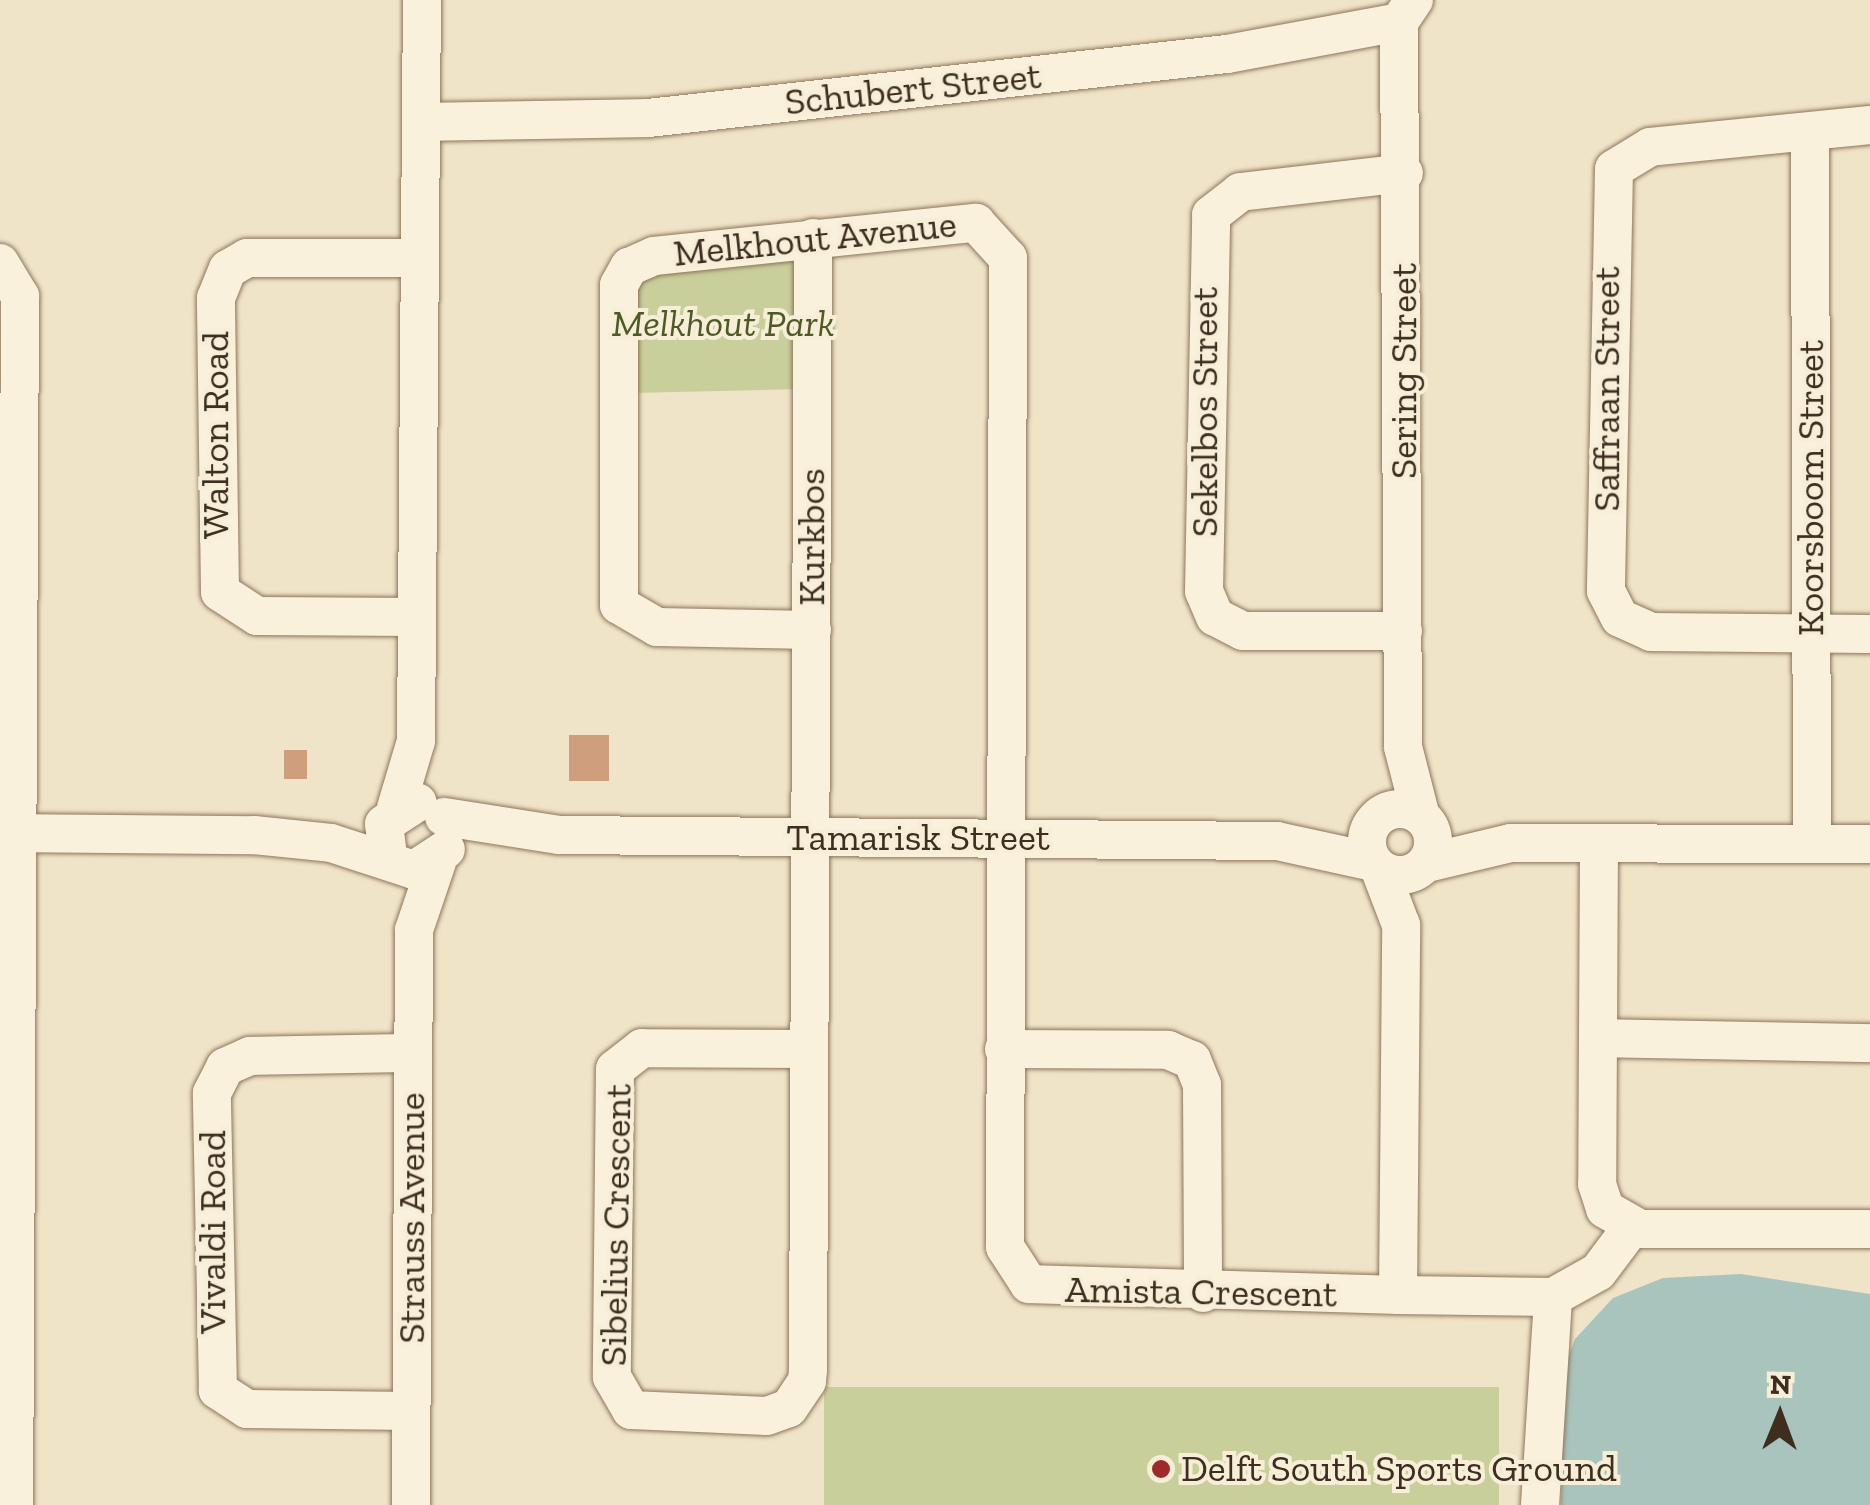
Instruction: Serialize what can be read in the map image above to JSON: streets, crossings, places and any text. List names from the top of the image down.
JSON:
{
  "streets": {
    "street": [
      "Schubert Street",
      "Melkhout Avenue",
      "Sering Street",
      "Saffraan Street",
      "Sekelbos Street",
      "Walton Road",
      "Koorsboom Street",
      "Kurkbos",
      "Tamarisk Street",
      "Strauss Avenue",
      "Sibelius Crescent",
      "Vivaldi Road",
      "Amista Crescent"
    ]
  },
  "crossings": [
    ["Schubert Street", "Sering Street"],
    ["Melkhout Avenue", "Kurkbos"],
    ["Melkhout Avenue", "Tamarisk Street"],
    ["Melkhout Avenue", "Amista Crescent"],
    ["Sering Street", "Sekelbos Street"],
    ["Sering Street", "Tamarisk Street"],
    ["Saffraan Street", "Koorsboom Street"],
    ["Koorsboom Street", "Tamarisk Street"],
    ["Kurkbos", "Tamarisk Street"],
    ["Kurkbos", "Sibelius Crescent"],
    ["Tamarisk Street", "Strauss Avenue"],
    ["Tamarisk Street", "Sibelius Crescent"],
    ["Tamarisk Street", "Amista Crescent"],
    ["Strauss Avenue", "Vivaldi Road"]
  ],
  "parks": ["Melkhout Park"],
  "places": ["Delft South Sports Ground"],
  "north": "top"
}
